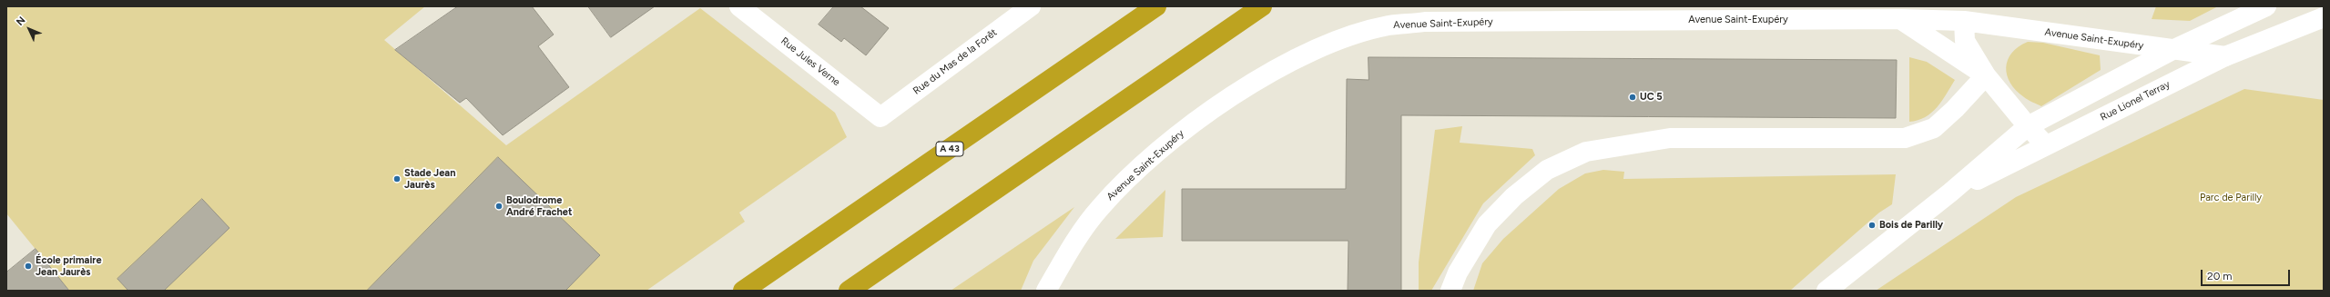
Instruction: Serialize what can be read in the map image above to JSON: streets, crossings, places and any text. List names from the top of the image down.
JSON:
{
  "streets": {
    "highway": ["A 43"],
    "street": [
      "Avenue Saint-Exupéry",
      "Rue Jules Verne",
      "Rue du Mas de la Forêt",
      "Rue Lionel Terray"
    ]
  },
  "crossings": [
    ["Avenue Saint-Exupéry", "Rue Lionel Terray"],
    ["Rue Jules Verne", "Rue du Mas de la Forêt"]
  ],
  "parks": ["Parc de Parilly"],
  "places": [
    "UC 5",
    "Stade Jean Jaurès",
    "Boulodrome André Frachet",
    "Bois de Parilly",
    "École primaire Jean Jaurès"
  ],
  "scale_bar": "20 m",
  "north": "top left"
}
